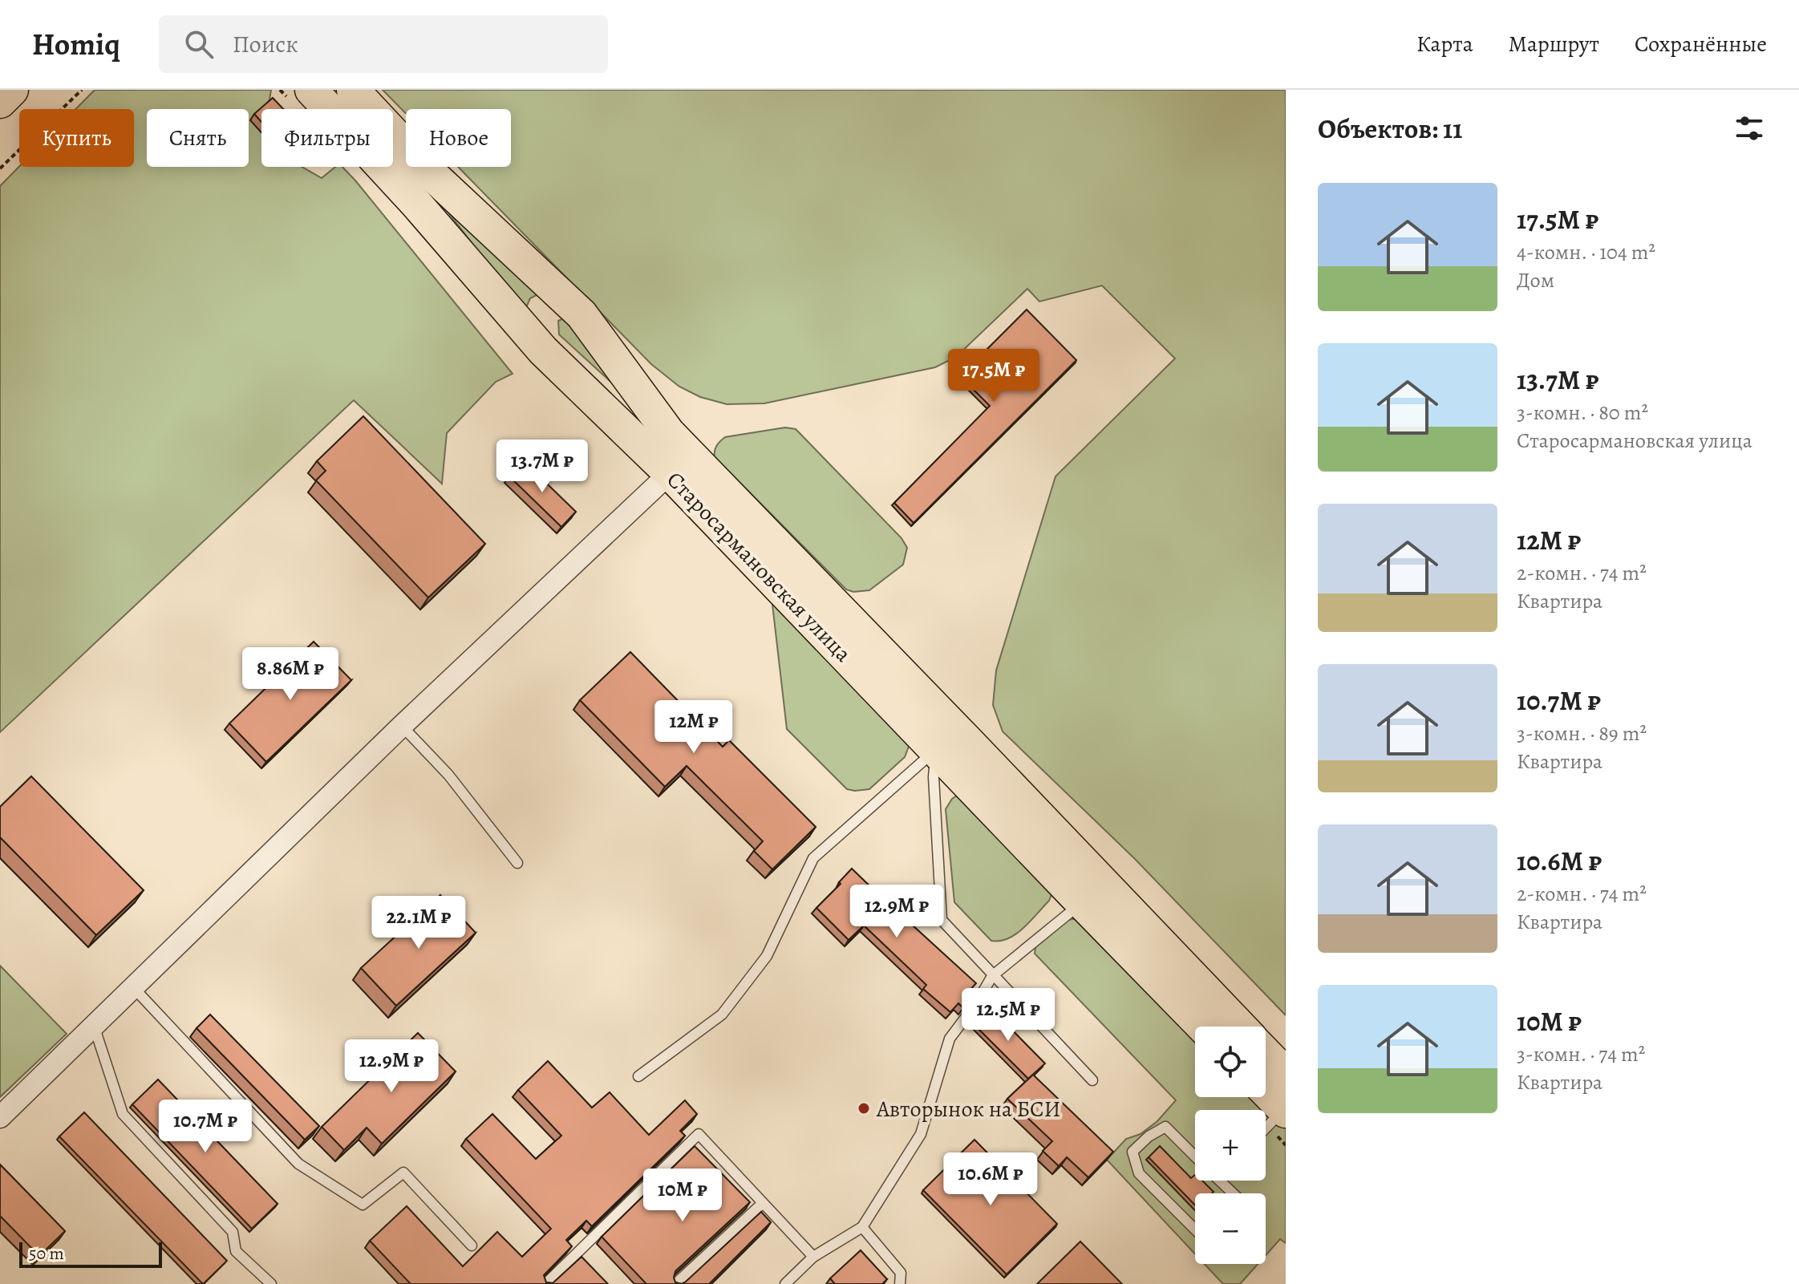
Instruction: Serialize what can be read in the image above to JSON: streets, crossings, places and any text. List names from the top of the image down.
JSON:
{
  "streets": {
    "main road": ["Старосармановская улица"]
  },
  "places": ["Авторынок на БСИ"],
  "scale_bar": "50 m",
  "page": {
    "header": "Homiq",
    "search": "Поиск",
    "nav": ["Карта", "Маршрут", "Сохранённые"],
    "heading": "Объектов: 11",
    "chip": [
      "Купить",
      "Снять",
      "Фильтры",
      "Новое"
    ],
    "list": [
      {
        "name": "17.5M ₽",
        "note": "4-комн. · 104 m² · Дом"
      },
      {
        "name": "13.7M ₽",
        "note": "3-комн. · 80 m² · Старосармановская улица"
      },
      {
        "name": "12M ₽",
        "note": "2-комн. · 74 m² · Квартира"
      },
      {
        "name": "10.7M ₽",
        "note": "3-комн. · 89 m² · Квартира"
      },
      {
        "name": "10.6M ₽",
        "note": "2-комн. · 74 m² · Квартира"
      },
      {
        "name": "10M ₽",
        "note": "3-комн. · 74 m² · Квартира"
      }
    ],
    "price": [
      "17.5M ₽",
      "13.7M ₽",
      "8.86M ₽",
      "12M ₽",
      "12.9M ₽",
      "22.1M ₽",
      "12.5M ₽",
      "12.9M ₽",
      "10.7M ₽",
      "10.6M ₽",
      "10M ₽"
    ],
    "map_buttons": ["+", "−"],
    "scale": "50 m"
  }
}
